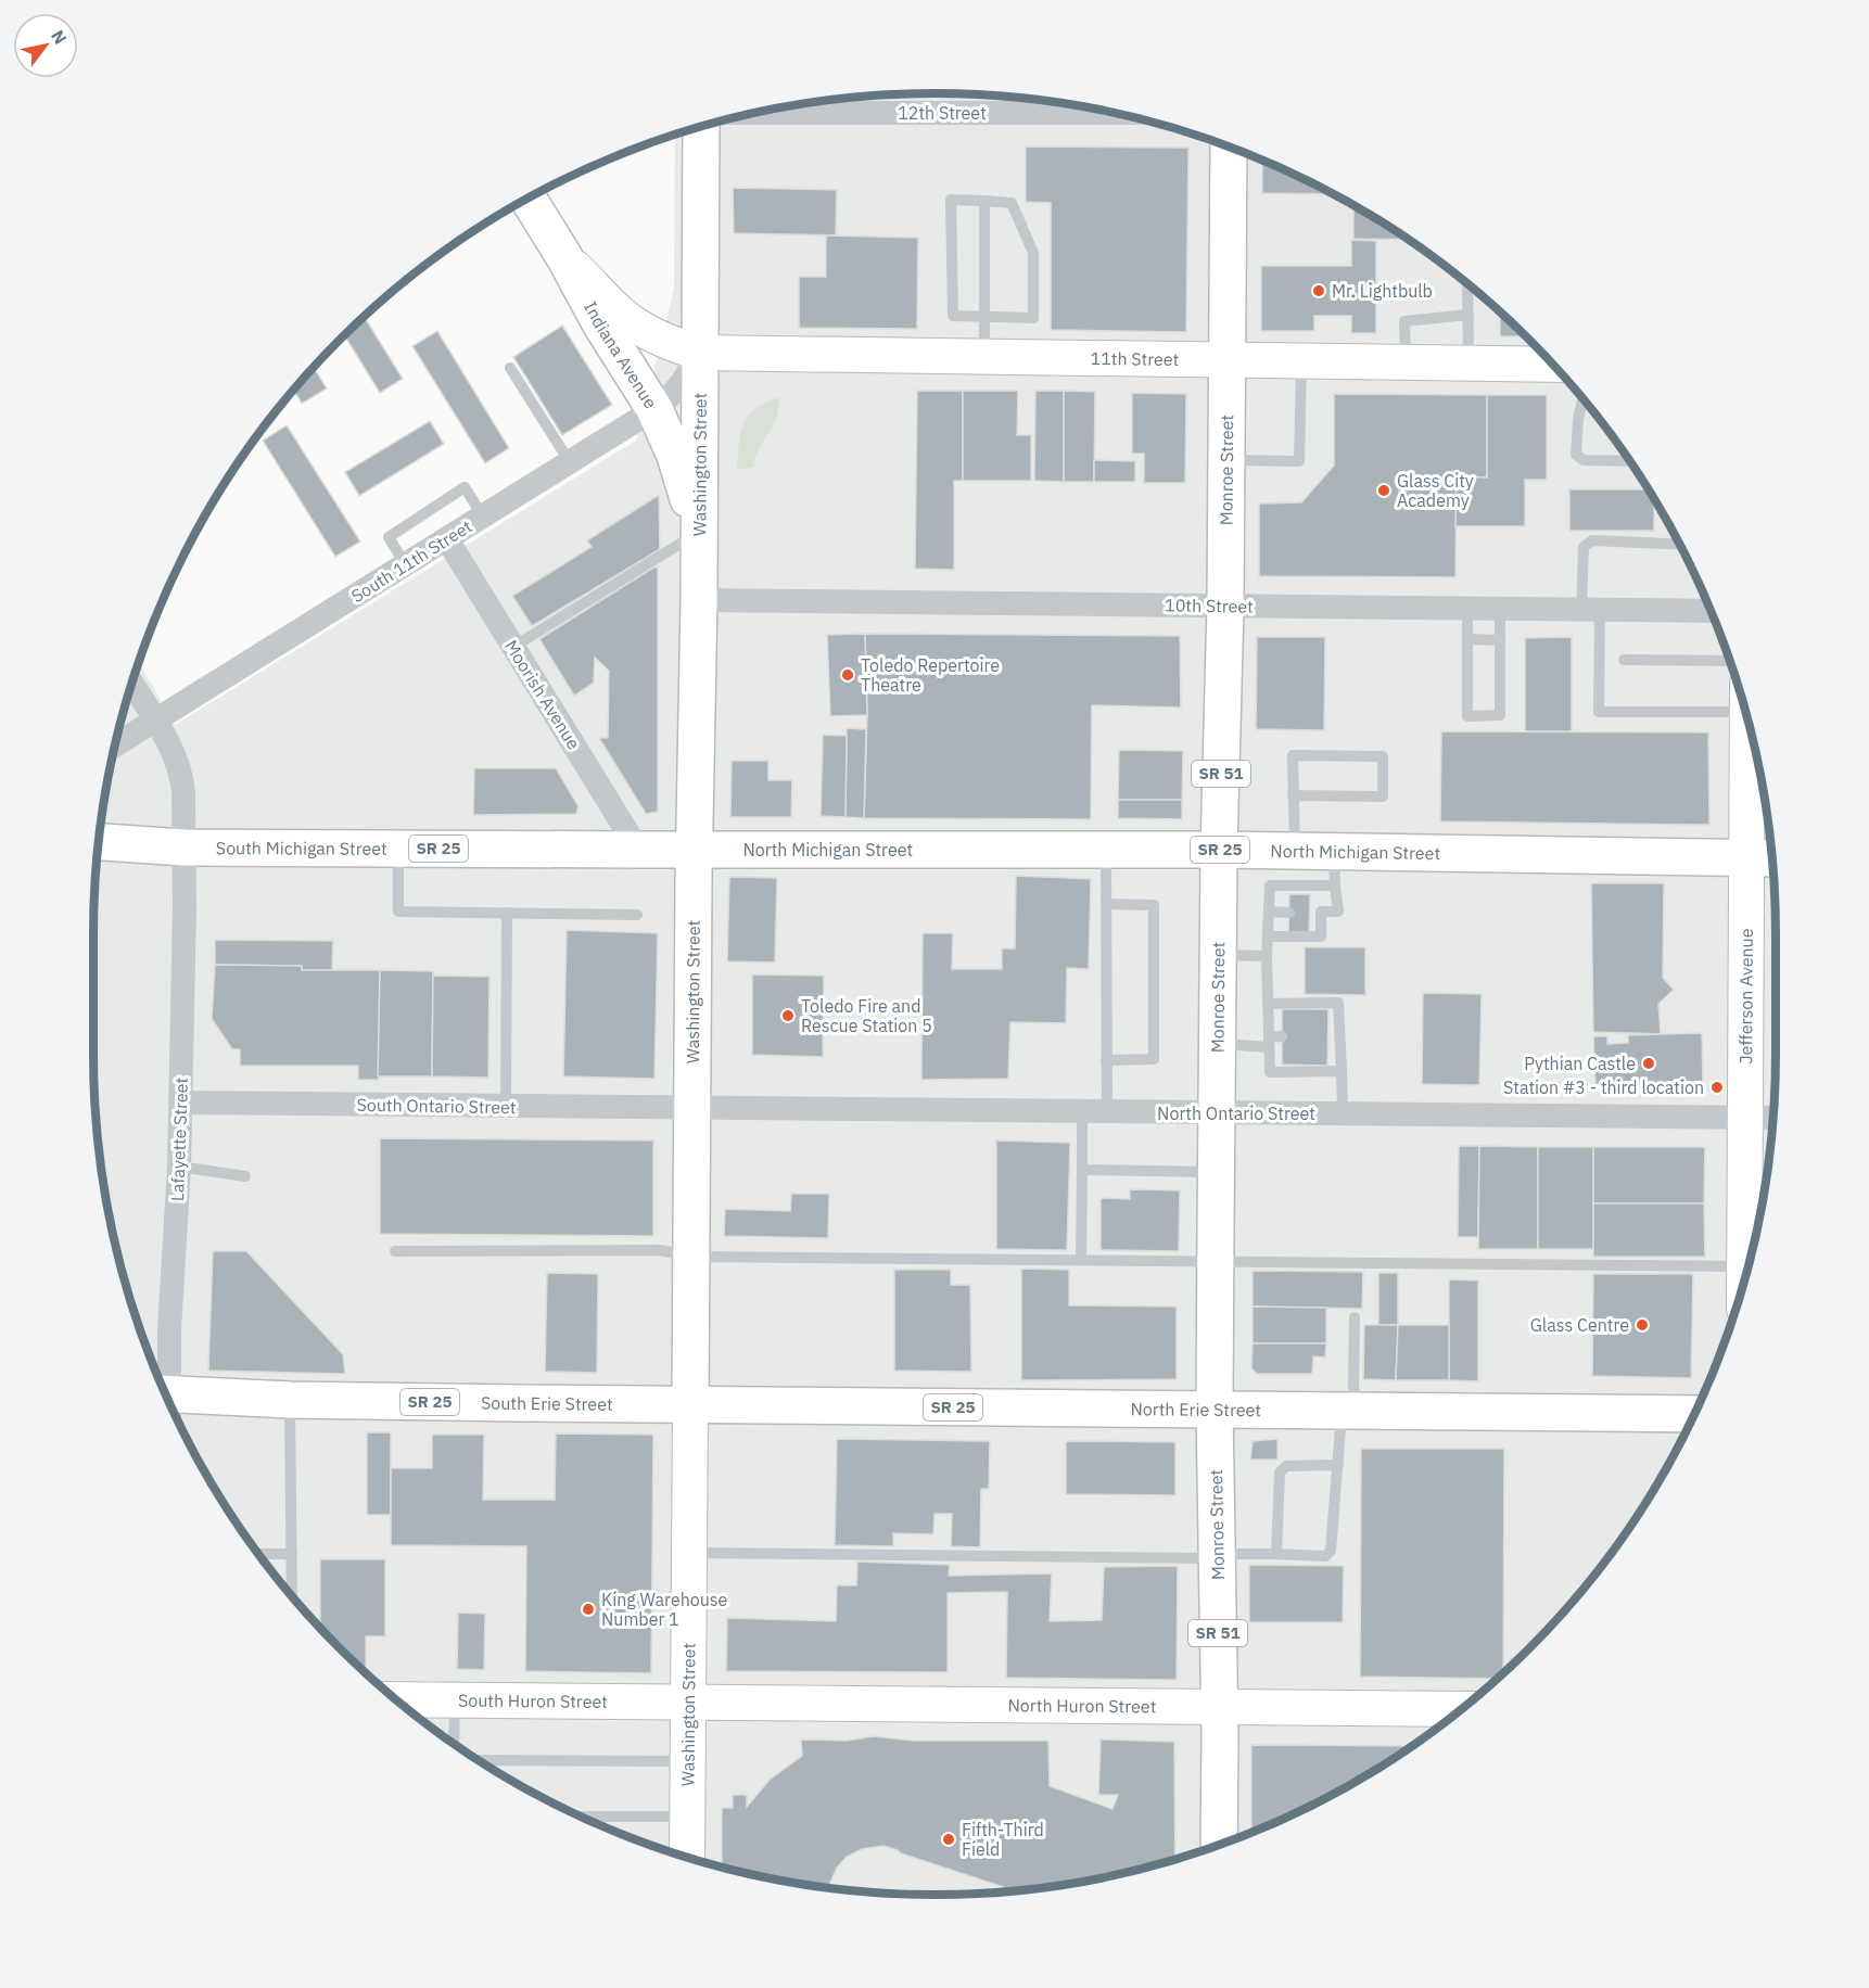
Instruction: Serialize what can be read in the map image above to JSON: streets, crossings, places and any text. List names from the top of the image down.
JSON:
{
  "streets": {
    "main road": [
      "Indiana Avenue",
      "Washington Street",
      "Monroe Street",
      "SR 51",
      "South Michigan Street",
      "SR 25",
      "North Michigan Street",
      "South Erie Street",
      "North Erie Street"
    ],
    "street": [
      "12th Street",
      "11th Street",
      "South 11th Street",
      "10th Street",
      "Moorish Avenue",
      "Jefferson Avenue",
      "South Ontario Street",
      "North Ontario Street",
      "Lafayette Street",
      "South Huron Street",
      "North Huron Street"
    ]
  },
  "crossings": [
    ["Indiana Avenue", "11th Street"],
    ["Indiana Avenue", "Washington Street"],
    ["Indiana Avenue", "South 11th Street"],
    ["11th Street", "Washington Street"],
    ["11th Street", "Monroe Street"],
    ["11th Street", "South 11th Street"],
    ["Washington Street", "South 11th Street"],
    ["Washington Street", "10th Street"],
    ["Washington Street", "South Michigan Street"],
    ["Washington Street", "North Michigan Street"],
    ["Washington Street", "South Ontario Street"],
    ["Washington Street", "North Ontario Street"],
    ["Washington Street", "South Erie Street"],
    ["Washington Street", "North Erie Street"],
    ["Washington Street", "South Huron Street"],
    ["Washington Street", "North Huron Street"],
    ["Monroe Street", "10th Street"],
    ["Monroe Street", "North Michigan Street"],
    ["Monroe Street", "North Ontario Street"],
    ["Monroe Street", "North Erie Street"],
    ["Monroe Street", "North Huron Street"],
    ["South 11th Street", "Moorish Avenue"],
    ["South 11th Street", "Lafayette Street"],
    ["Moorish Avenue", "South Michigan Street"],
    ["South Michigan Street", "SR 25"],
    ["South Michigan Street", "North Michigan Street"],
    ["South Michigan Street", "Lafayette Street"],
    ["SR 25", "Lafayette Street"],
    ["North Michigan Street", "Jefferson Avenue"],
    ["Jefferson Avenue", "North Ontario Street"],
    ["South Ontario Street", "North Ontario Street"],
    ["South Ontario Street", "Lafayette Street"],
    ["South Erie Street", "North Erie Street"],
    ["South Huron Street", "North Huron Street"]
  ],
  "places": [
    "Mr. Lightbulb",
    "Glass City Academy",
    "Toledo Repertoire Theatre",
    "Toledo Fire and Rescue Station 5",
    "Pythian Castle",
    "Station #3 - third location",
    "Glass Centre",
    "King Warehouse Number 1",
    "Fifth-Third Field"
  ],
  "north": "top right"
}
